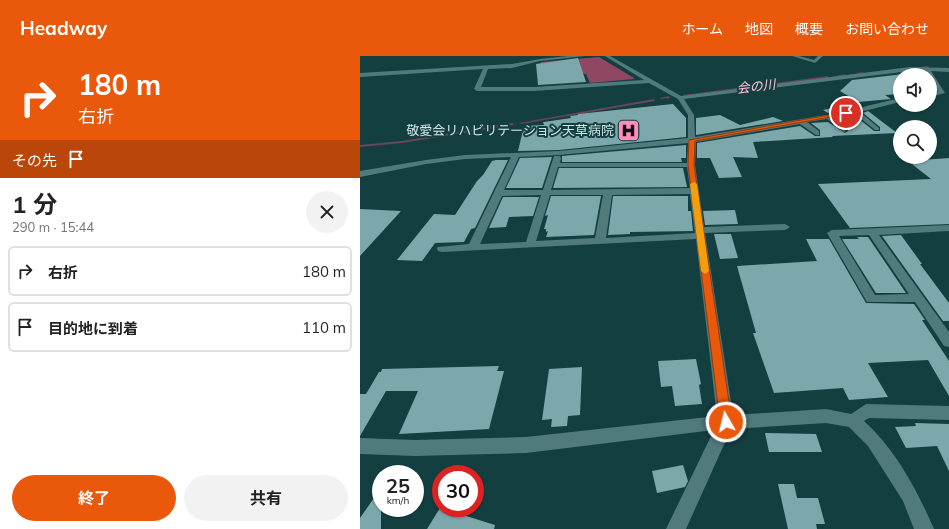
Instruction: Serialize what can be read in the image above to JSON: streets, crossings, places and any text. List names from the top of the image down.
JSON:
{
  "water": ["会の川"],
  "places": {
    "hospital": ["敬愛会リハビリテーション天草病院"]
  },
  "page": {
    "header": "Headway",
    "nav": [
      "ホーム",
      "地図",
      "概要",
      "お問い合わせ"
    ],
    "turn": ["180 m", "右折"],
    "then": "その先",
    "heading": ["1 分", "290 m · 15:44"],
    "list": [
      {
        "name": "右折",
        "value": "180 m"
      },
      {
        "name": "目的地に到着",
        "value": "110 m"
      }
    ],
    "speed": "25 km/h",
    "limit": "30",
    "buttons": ["終了", "共有"]
  }
}
